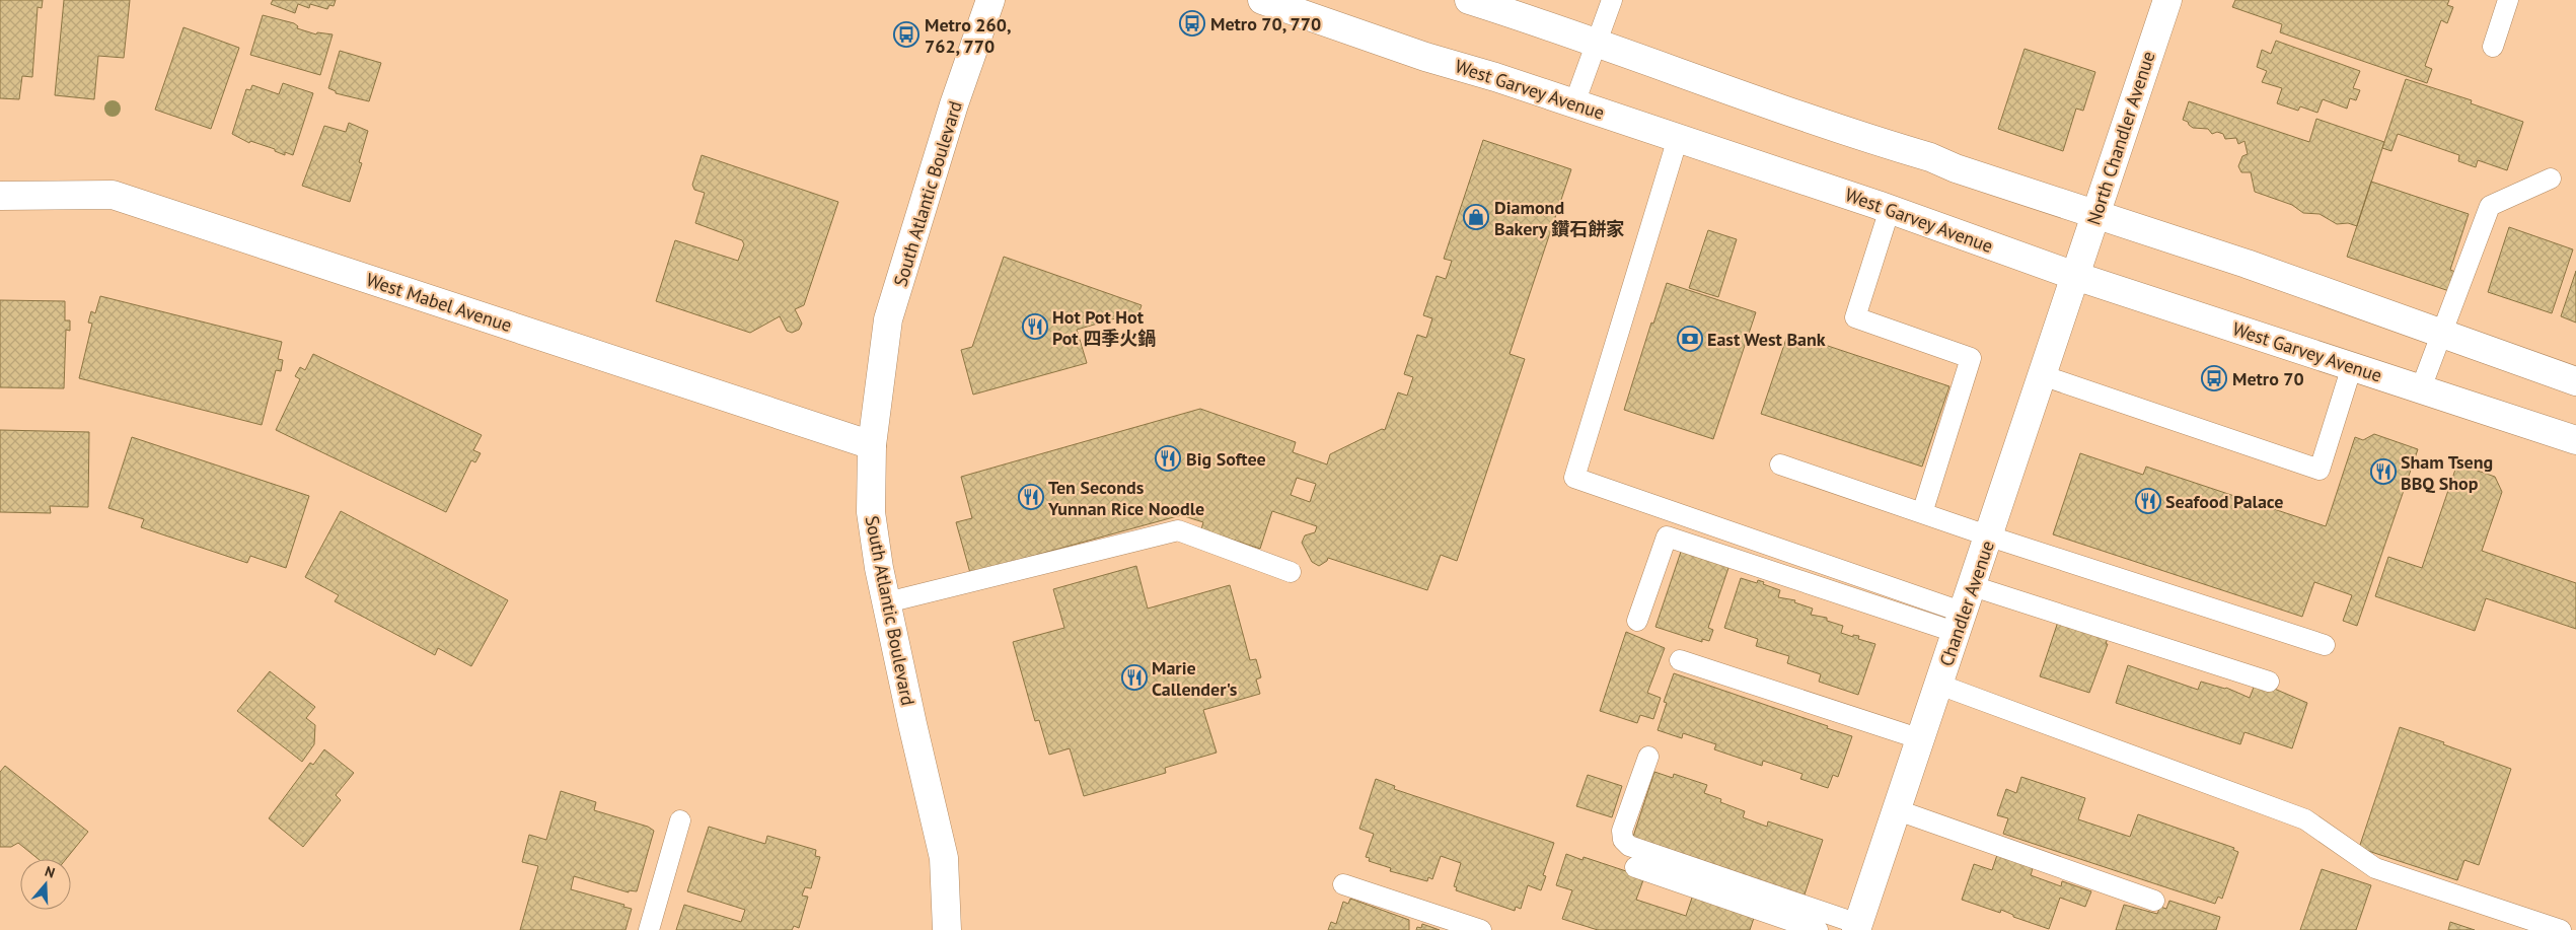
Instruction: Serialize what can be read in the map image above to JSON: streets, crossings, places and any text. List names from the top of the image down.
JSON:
{
  "streets": {
    "main road": [
      "West Garvey Avenue",
      "North Chandler Avenue",
      "South Atlantic Boulevard",
      "West Mabel Avenue",
      "Chandler Avenue"
    ]
  },
  "crossings": [
    ["West Garvey Avenue", "North Chandler Avenue"],
    ["West Garvey Avenue", "Chandler Avenue"],
    ["North Chandler Avenue", "Chandler Avenue"],
    ["South Atlantic Boulevard", "West Mabel Avenue"]
  ],
  "places": {
    "bus stop": ["Metro 70, 770", "Metro 260, 762, 770", "Metro 70"],
    "shop": ["Diamond Bakery 鑽石餅家"],
    "restaurant": [
      "Hot Pot Hot Pot 四季火鍋",
      "Big Softee",
      "Sham Tseng BBQ Shop",
      "Ten Seconds Yunnan Rice Noodle",
      "Seafood Palace",
      "Marie Callender's"
    ],
    "bank": ["East West Bank"]
  },
  "north": "top"
}
